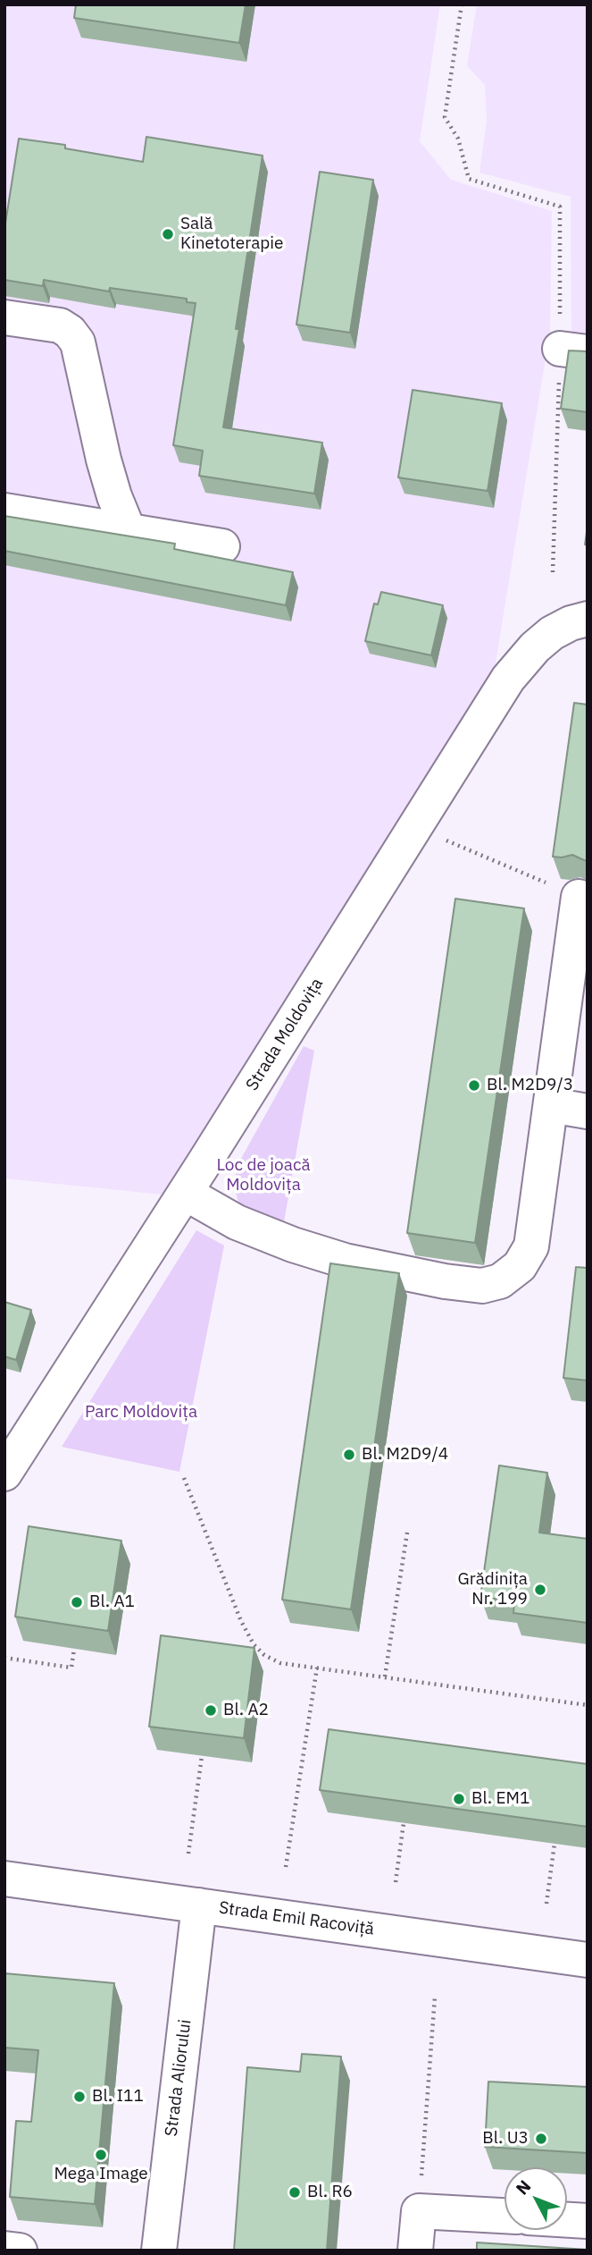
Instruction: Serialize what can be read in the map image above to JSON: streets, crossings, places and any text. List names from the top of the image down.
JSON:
{
  "streets": {
    "street": ["Strada Moldovița", "Strada Emil Racoviță", "Strada Aliorului"]
  },
  "crossings": [
    ["Strada Emil Racoviță", "Strada Aliorului"]
  ],
  "parks": ["Loc de joacă Moldovița", "Parc Moldovița"],
  "places": [
    "Sală Kinetoterapie",
    "Bl. M2D9/3",
    "Bl. M2D9/4",
    "Grădinița Nr. 199",
    "Bl. A1",
    "Bl. A2",
    "Bl. EM1",
    "Bl. I11",
    "Bl. U3",
    "Mega Image",
    "Bl. R6"
  ],
  "north": "top left"
}
